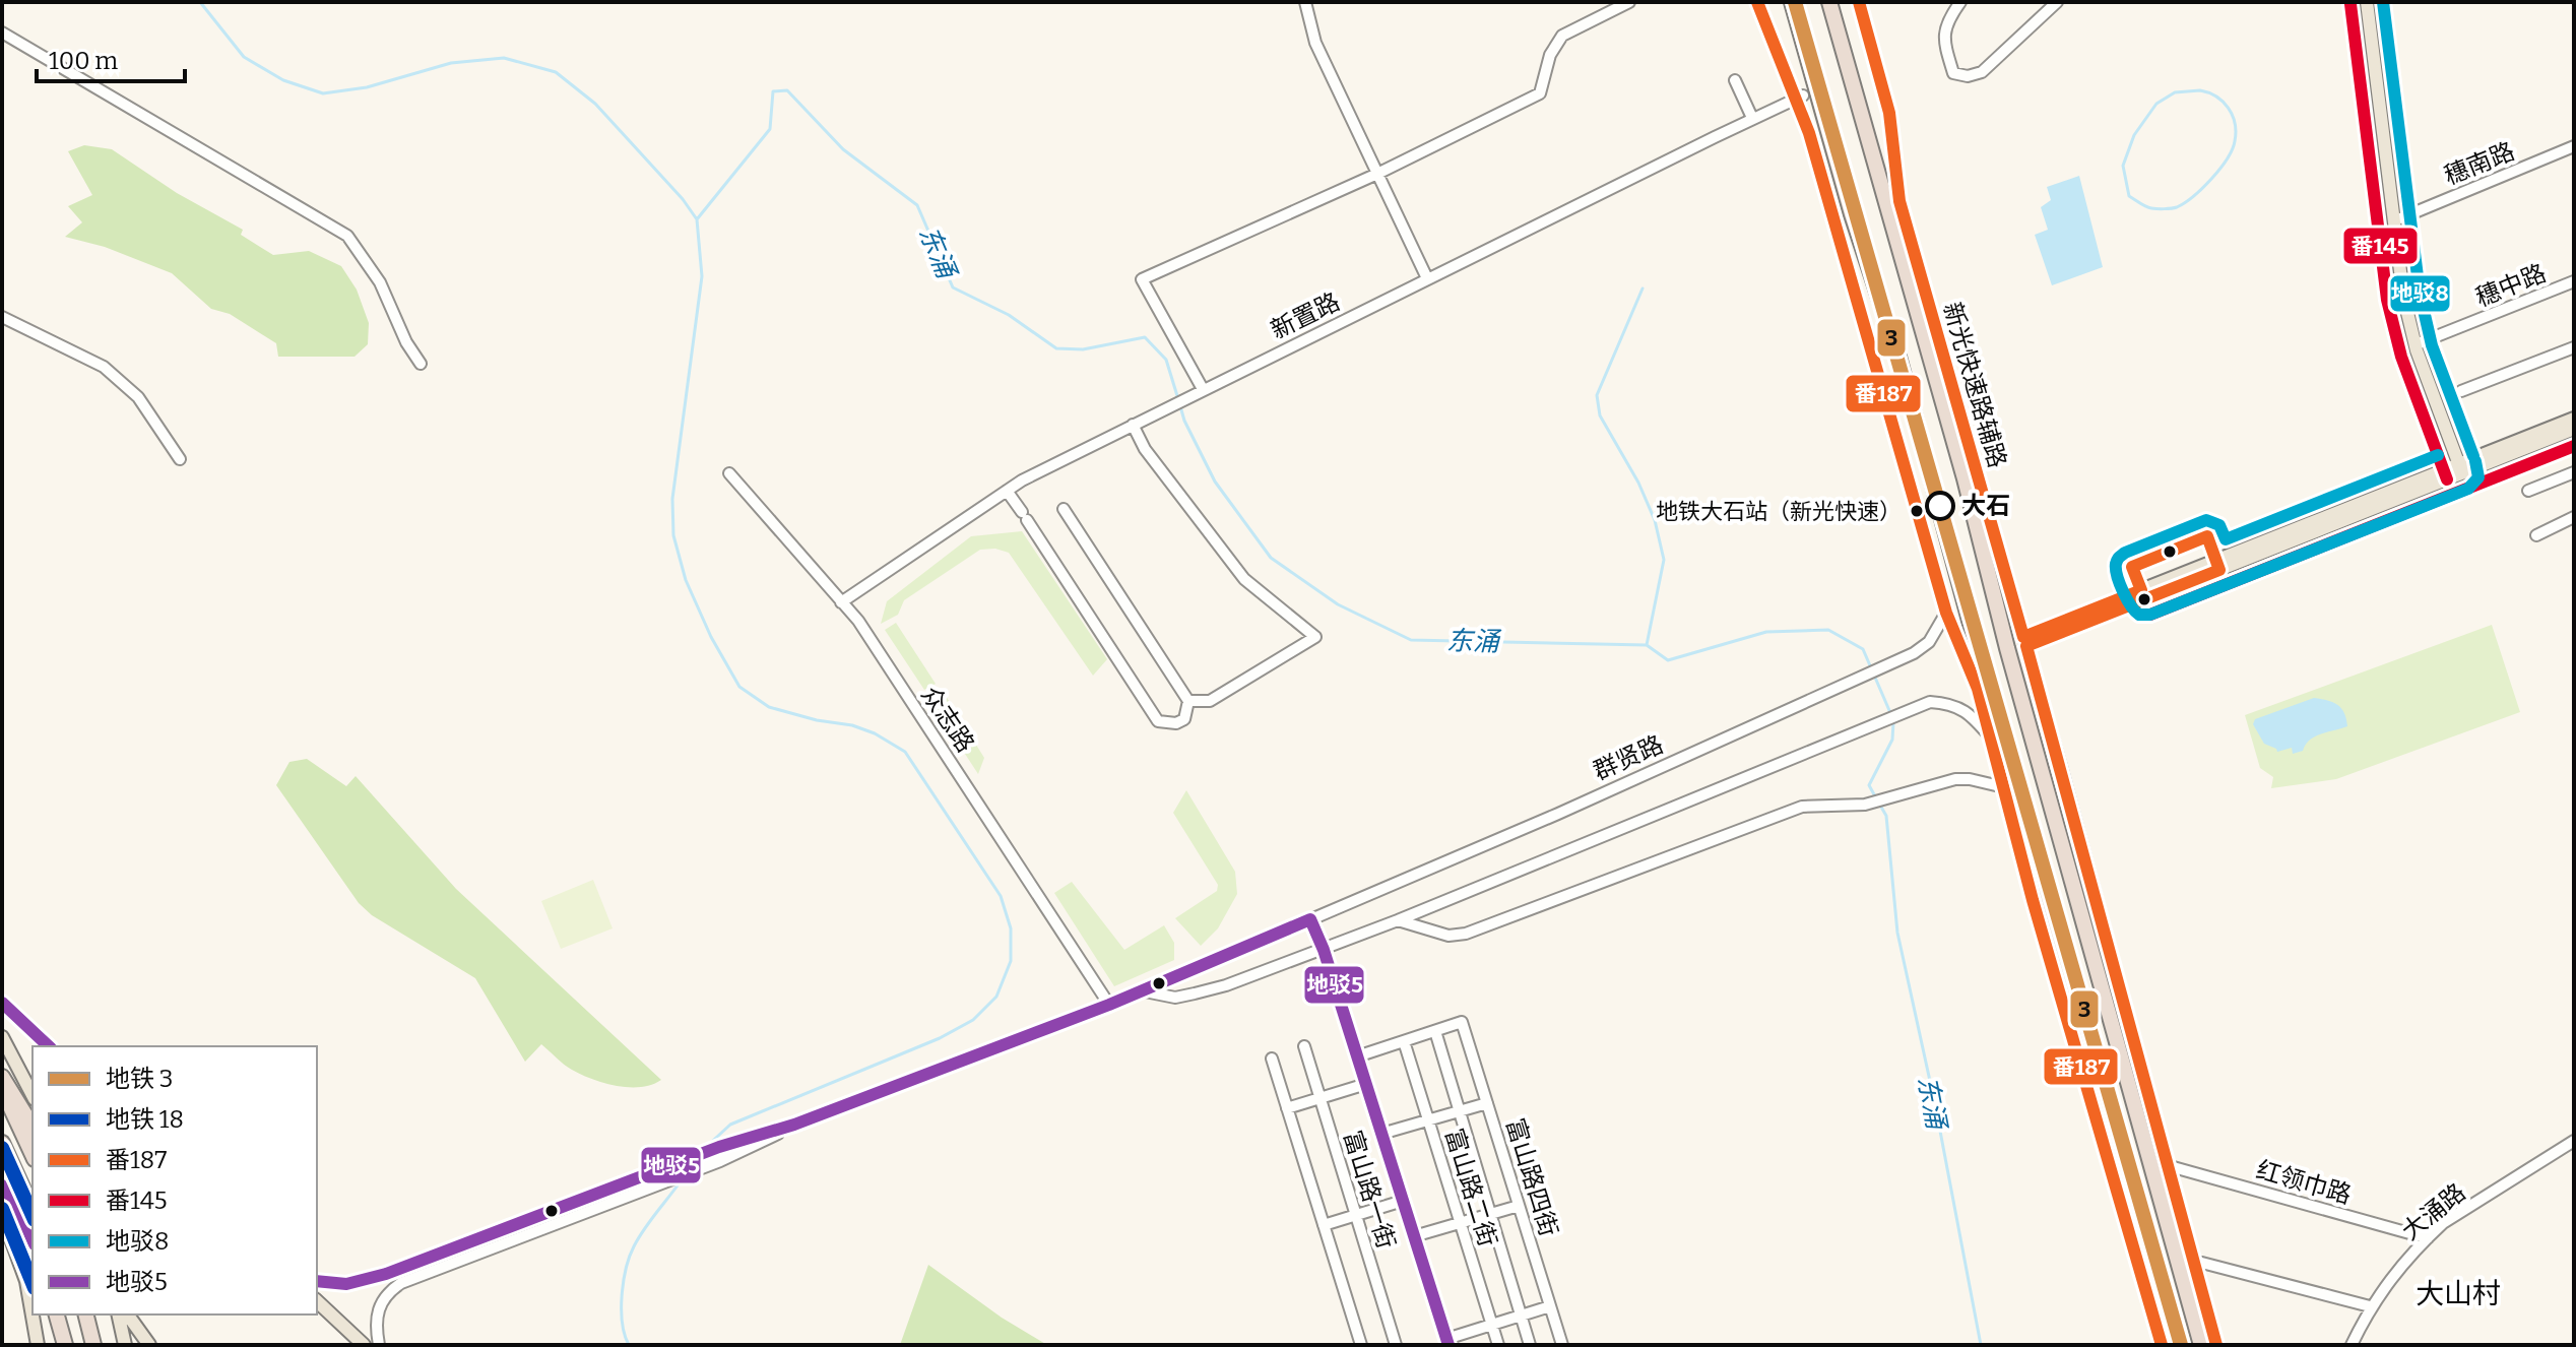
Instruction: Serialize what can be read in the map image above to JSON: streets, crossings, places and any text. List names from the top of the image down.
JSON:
{
  "streets": {
    "main road": ["新光快速路辅路"],
    "street": [
      "穗南路",
      "穗中路",
      "新置路",
      "众志路",
      "群贤路",
      "富山路四街",
      "红领巾路",
      "富山路二街",
      "富山路一街",
      "大涌路"
    ]
  },
  "crossings": [
    ["新置路", "众志路"],
    ["众志路", "群贤路"],
    ["红领巾路", "大涌路"]
  ],
  "districts": ["大山村"],
  "water": ["东涌"],
  "places": ["大石", "地铁大石站（新光快速）"],
  "lines": [
    "metro line 3",
    "transit line 番187",
    "transit line 地驳8",
    "transit line 番145",
    "transit line 地驳5",
    "metro line 18"
  ],
  "legend": [
    "地铁 3",
    "地铁 18",
    "番187",
    "番145",
    "地驳8",
    "地驳5"
  ],
  "scale_bar": "100 m"
}
